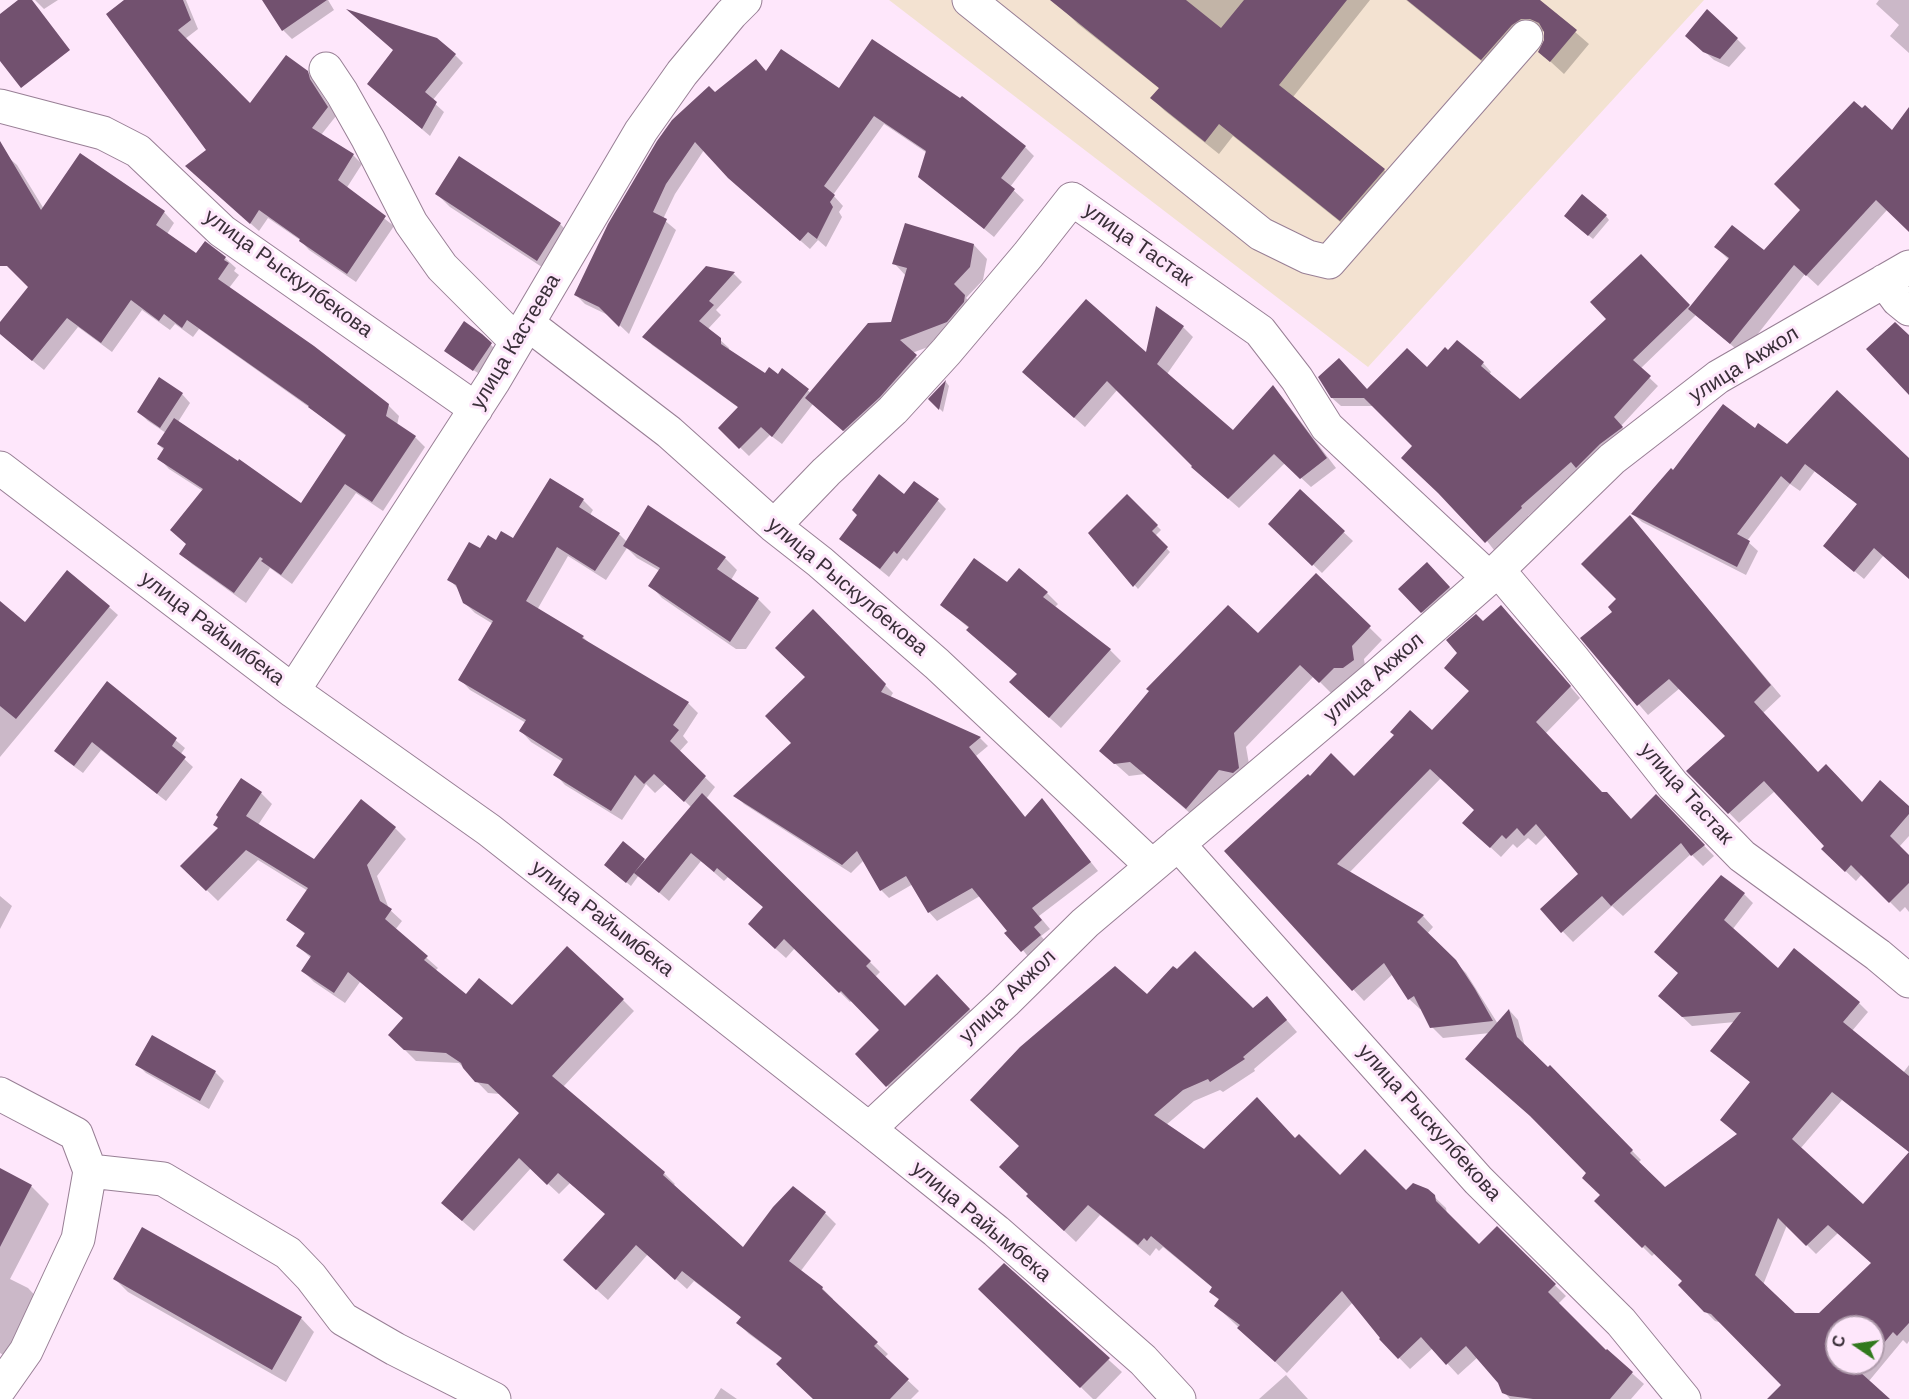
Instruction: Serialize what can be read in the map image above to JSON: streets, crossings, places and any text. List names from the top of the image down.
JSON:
{
  "streets": {
    "street": [
      "улица Тастак",
      "улица Рыскулбекова",
      "улица Кастеева",
      "улица Акжол",
      "улица Райымбека"
    ]
  },
  "crossings": [
    ["улица Тастак", "улица Рыскулбекова"],
    ["улица Тастак", "улица Акжол"],
    ["улица Рыскулбекова", "улица Кастеева"],
    ["улица Рыскулбекова", "улица Акжол"],
    ["улица Кастеева", "улица Райымбека"],
    ["улица Акжол", "улица Райымбека"]
  ],
  "north": "left"
}
